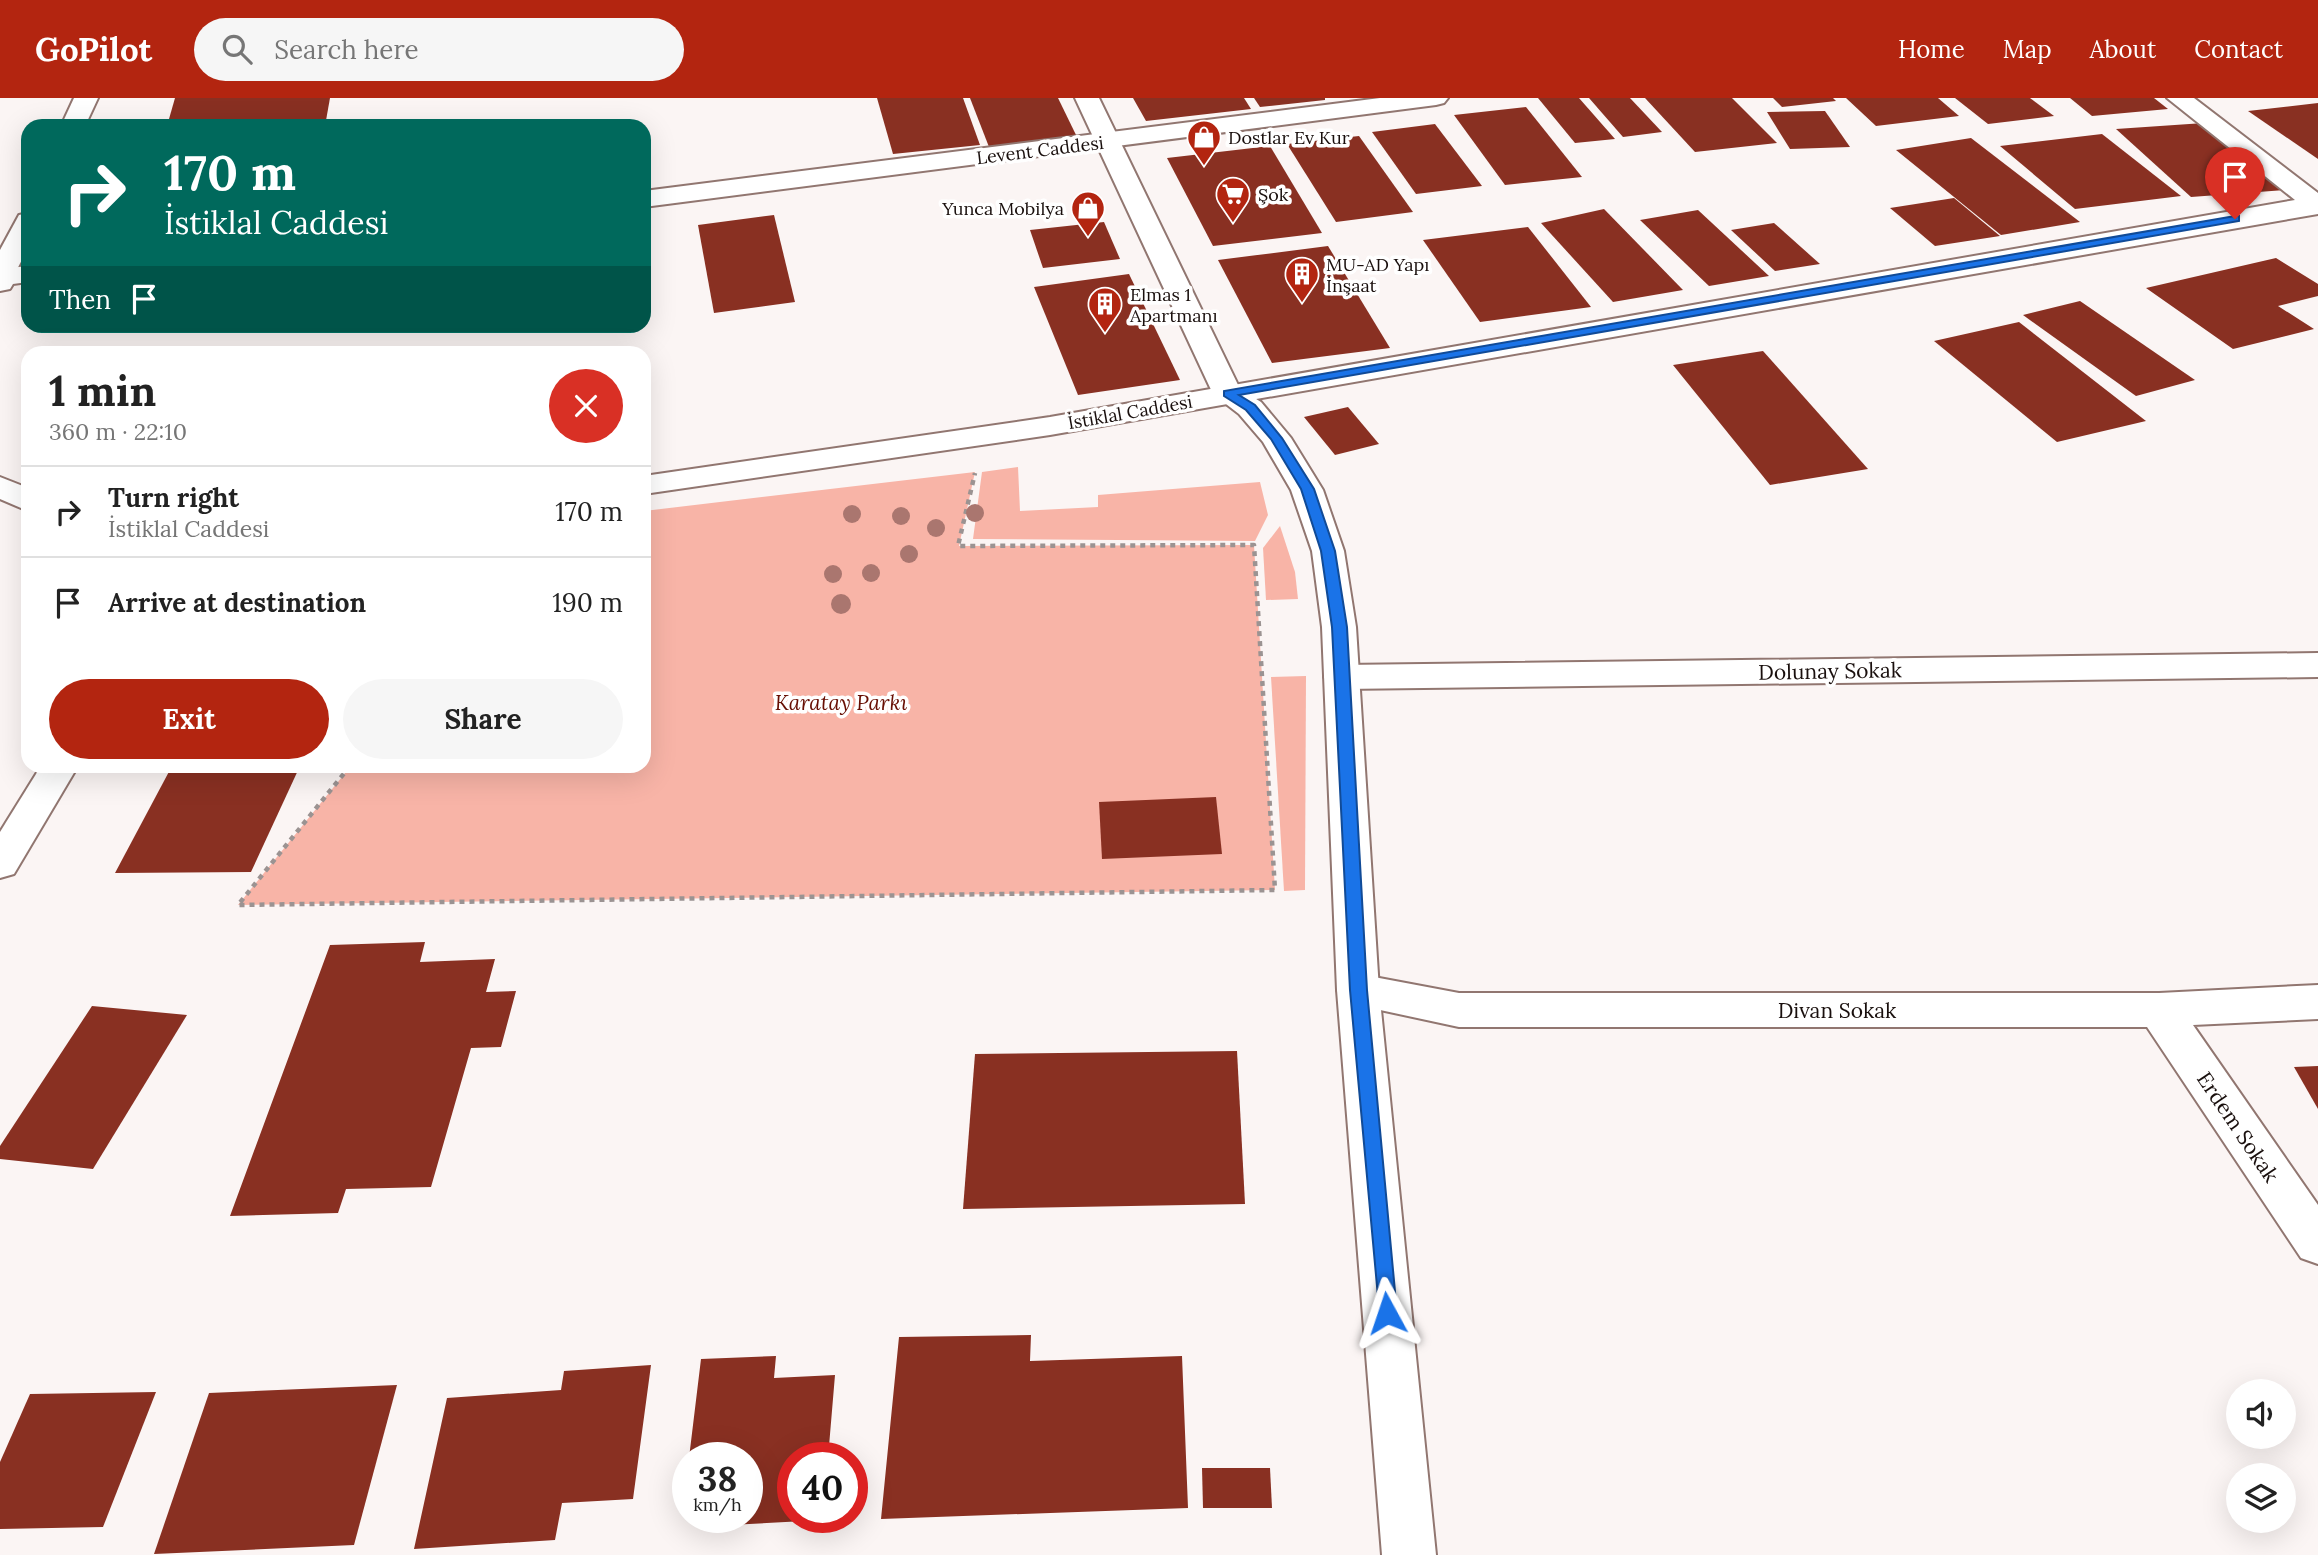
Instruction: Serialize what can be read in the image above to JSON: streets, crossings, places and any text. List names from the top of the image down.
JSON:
{
  "streets": {
    "street": [
      "Levent Caddesi",
      "İstiklal Caddesi",
      "Dolunay Sokak",
      "Divan Sokak",
      "Erdem Sokak"
    ]
  },
  "crossings": [
    ["Divan Sokak", "Erdem Sokak"]
  ],
  "parks": ["Karatay Parkı"],
  "places": {
    "shop": ["Dostlar Ev Kur", "Yunca Mobilya"],
    "supermarket": ["Şok"],
    "building": ["MU-AD Yapı İnşaat", "Elmas 1 Apartmanı"]
  },
  "page": {
    "header": "GoPilot",
    "search": "Search here",
    "nav": [
      "Home",
      "Map",
      "About",
      "Contact"
    ],
    "turn": ["170 m", "İstiklal Caddesi"],
    "then": "Then",
    "heading": ["1 min", "360 m · 22:10"],
    "list": [
      {
        "name": "Turn right",
        "note": "İstiklal Caddesi",
        "value": "170 m"
      },
      {
        "name": "Arrive at destination",
        "value": "190 m"
      }
    ],
    "buttons": ["Exit", "Share"],
    "speed": "38 km/h",
    "limit": "40"
  }
}
